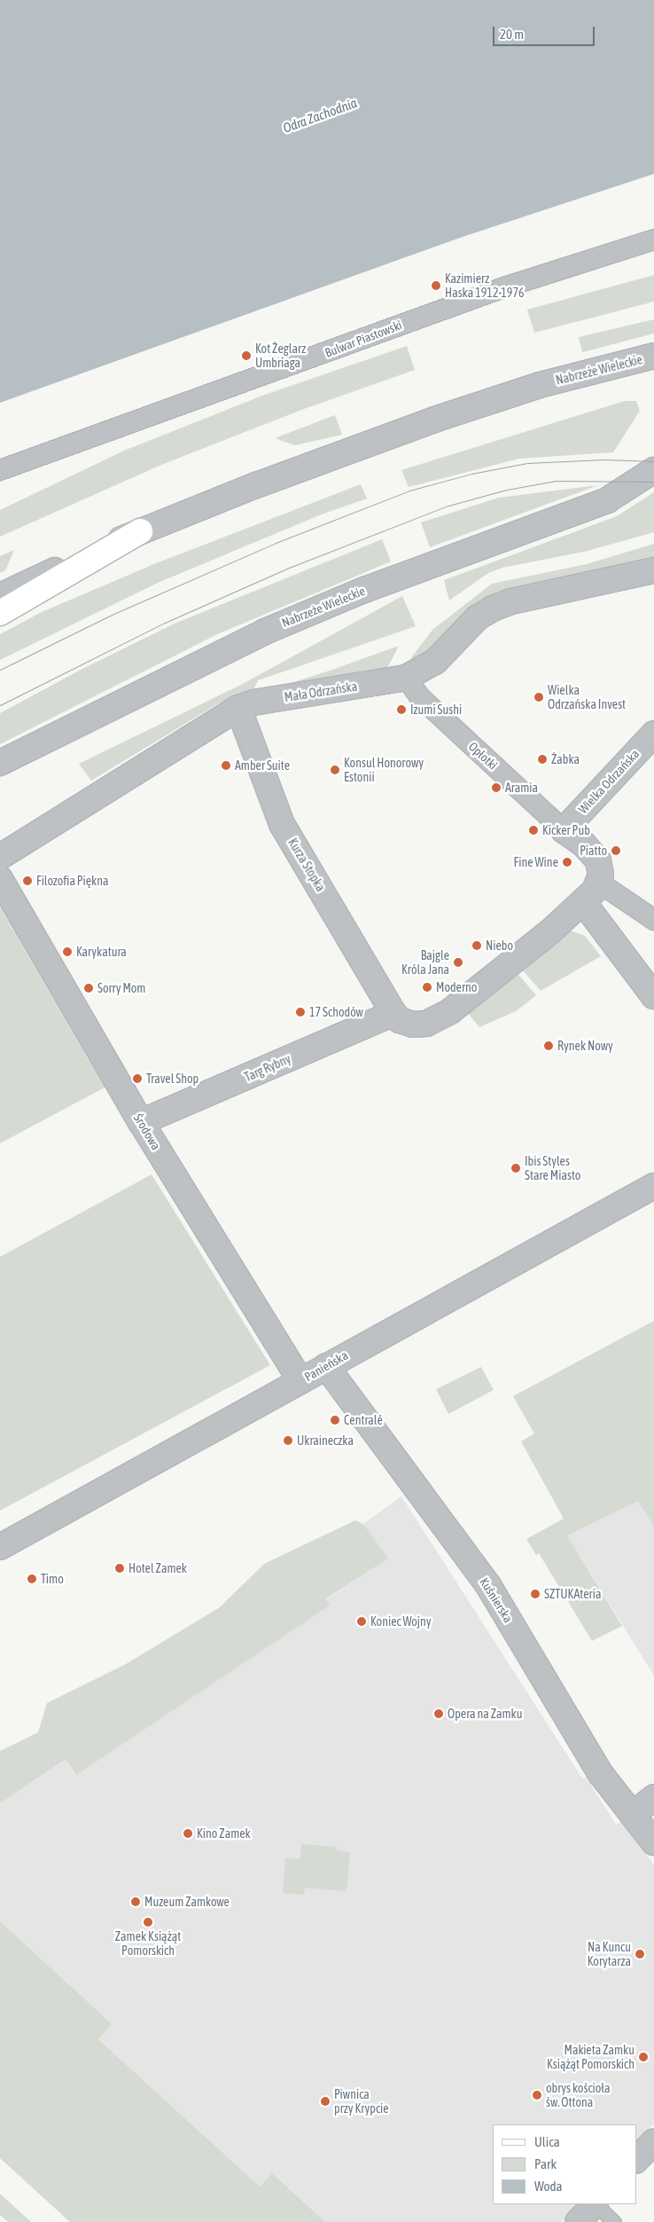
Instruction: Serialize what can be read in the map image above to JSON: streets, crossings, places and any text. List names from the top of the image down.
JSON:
{
  "streets": {
    "street": [
      "Bulwar Piastowski",
      "Nabrzeże Wieleckie",
      "Mała Odrzańska",
      "Opłotki",
      "Wielka Odrzańska",
      "Kurza Stopka",
      "Targ Rybny",
      "Środowa",
      "Panieńska",
      "Kuśnierska"
    ]
  },
  "crossings": [
    ["Mała Odrzańska", "Opłotki"],
    ["Mała Odrzańska", "Kurza Stopka"],
    ["Opłotki", "Wielka Odrzańska"],
    ["Kurza Stopka", "Targ Rybny"],
    ["Targ Rybny", "Środowa"],
    ["Środowa", "Panieńska"],
    ["Panieńska", "Kuśnierska"]
  ],
  "water": ["Odra Zachodnia"],
  "places": [
    "Kazimierz Haska 1912-1976",
    "Kot Żeglarz Umbriaga",
    "Wielka Odrzańska Invest",
    "Izumi Sushi",
    "Żabka",
    "Amber Suite",
    "Konsul Honorowy Estonii",
    "Aramia",
    "Kicker Pub",
    "Piatto",
    "Fine Wine",
    "Filozofia Piękna",
    "Niebo",
    "Karykatura",
    "Bajgle Króla Jana",
    "Moderno",
    "Sorry Mom",
    "17 Schodów",
    "Rynek Nowy",
    "Travel Shop",
    "Ibis Styles Stare Miasto",
    "Centralé",
    "Ukraineczka",
    "Hotel Zamek",
    "Timo",
    "SZTUKAteria",
    "Koniec Wojny",
    "Opera na Zamku",
    "Kino Zamek",
    "Muzeum Zamkowe",
    "Zamek Książąt Pomorskich",
    "Na Kuncu Korytarza",
    "Makieta Zamku Książąt Pomorskich",
    "obrys kościoła św. Ottona",
    "Piwnica przy Krypcie"
  ],
  "legend": ["Ulica", "Park", "Woda"],
  "scale_bar": "20 m"
}
